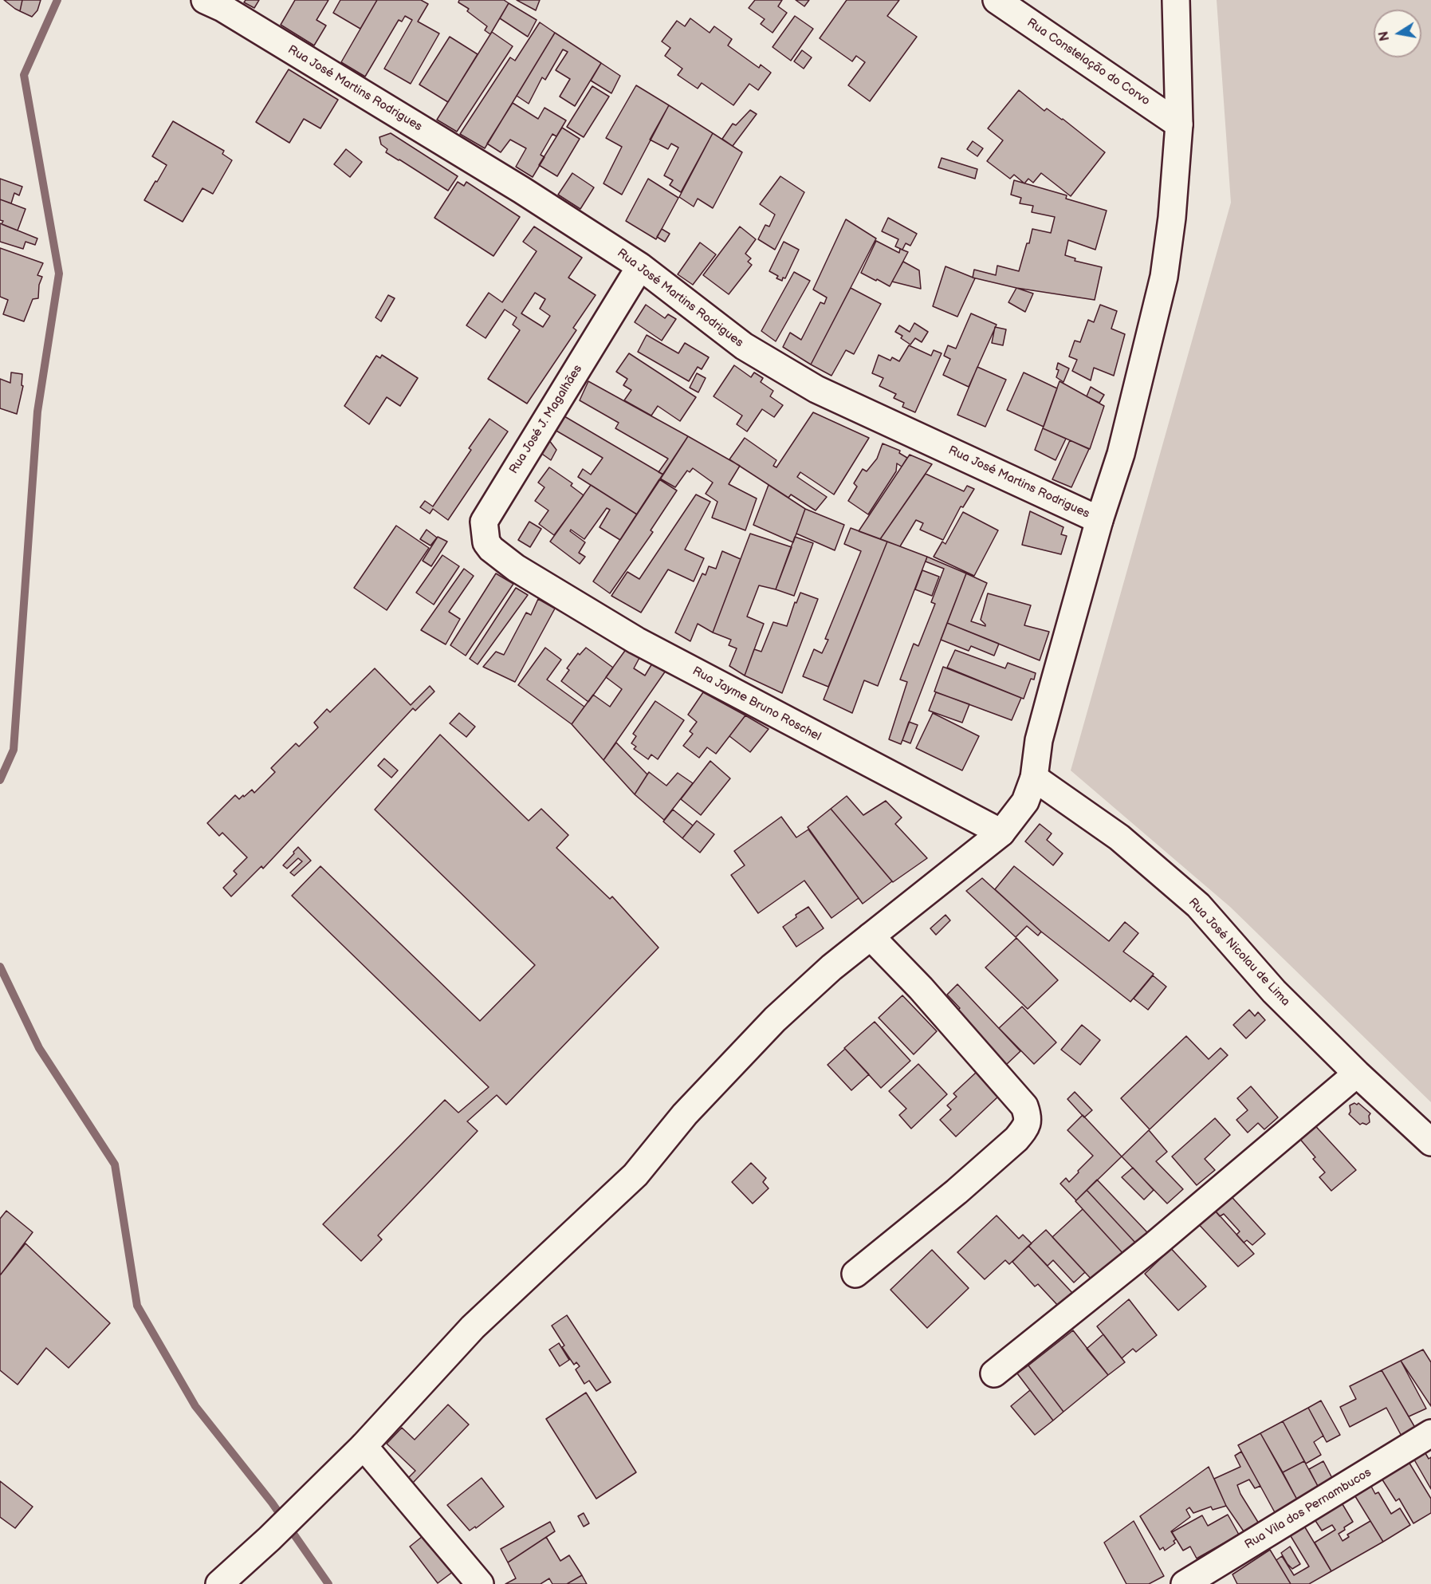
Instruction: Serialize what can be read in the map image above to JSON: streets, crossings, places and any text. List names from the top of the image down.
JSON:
{
  "streets": {
    "street": [
      "Rua Constelação do Corvo",
      "Rua José Martins Rodrigues",
      "Rua José J. Magalhães",
      "Rua Jayme Bruno Roschel",
      "Rua José Nicolau de Lima",
      "Rua Vila dos Pernambucos"
    ]
  },
  "crossings": [
    ["Rua José Martins Rodrigues", "Rua José J. Magalhães"],
    ["Rua José J. Magalhães", "Rua Jayme Bruno Roschel"]
  ],
  "north": "left"
}
